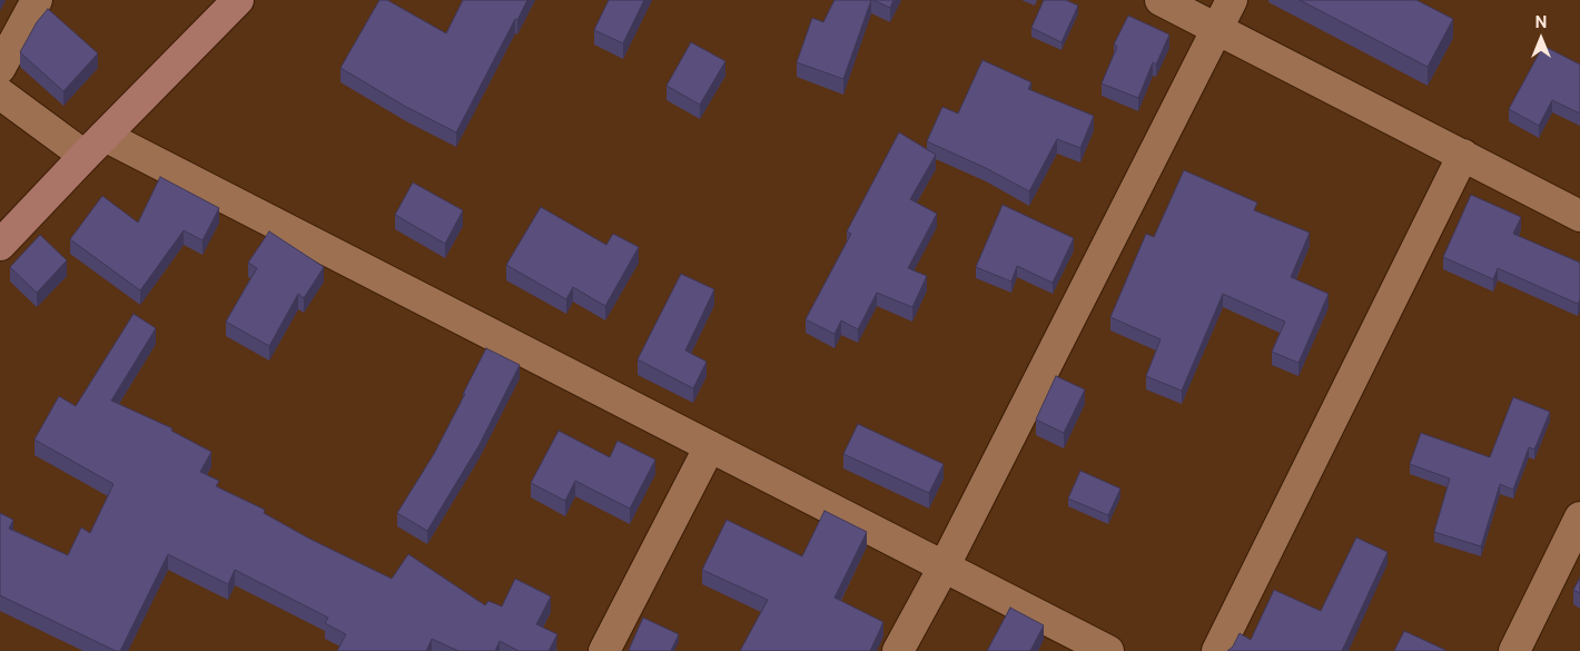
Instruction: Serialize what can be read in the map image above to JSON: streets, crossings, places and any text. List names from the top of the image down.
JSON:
{
  "north": "top"
}
